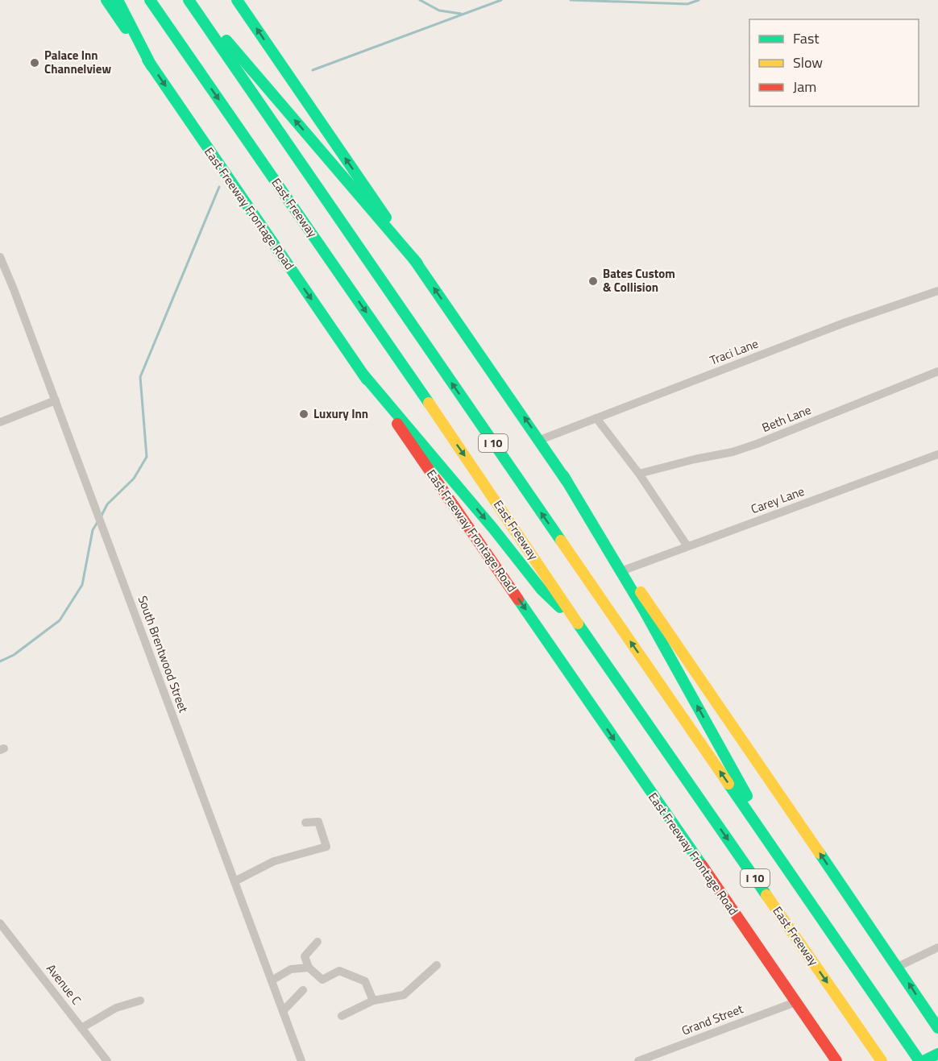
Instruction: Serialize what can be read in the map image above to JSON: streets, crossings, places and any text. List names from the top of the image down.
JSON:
{
  "streets": {
    "main road": ["East Freeway", "East Freeway Frontage Road", "I 10"],
    "street": [
      "Traci Lane",
      "Beth Lane",
      "Carey Lane",
      "South Brentwood Street",
      "Avenue C",
      "Grand Street"
    ]
  },
  "crossings": [
    ["East Freeway Frontage Road", "Grand Street"]
  ],
  "places": ["Palace Inn Channelview", "Bates Custom & Collision", "Luxury Inn"],
  "legend": ["Fast", "Slow", "Jam"]
}
